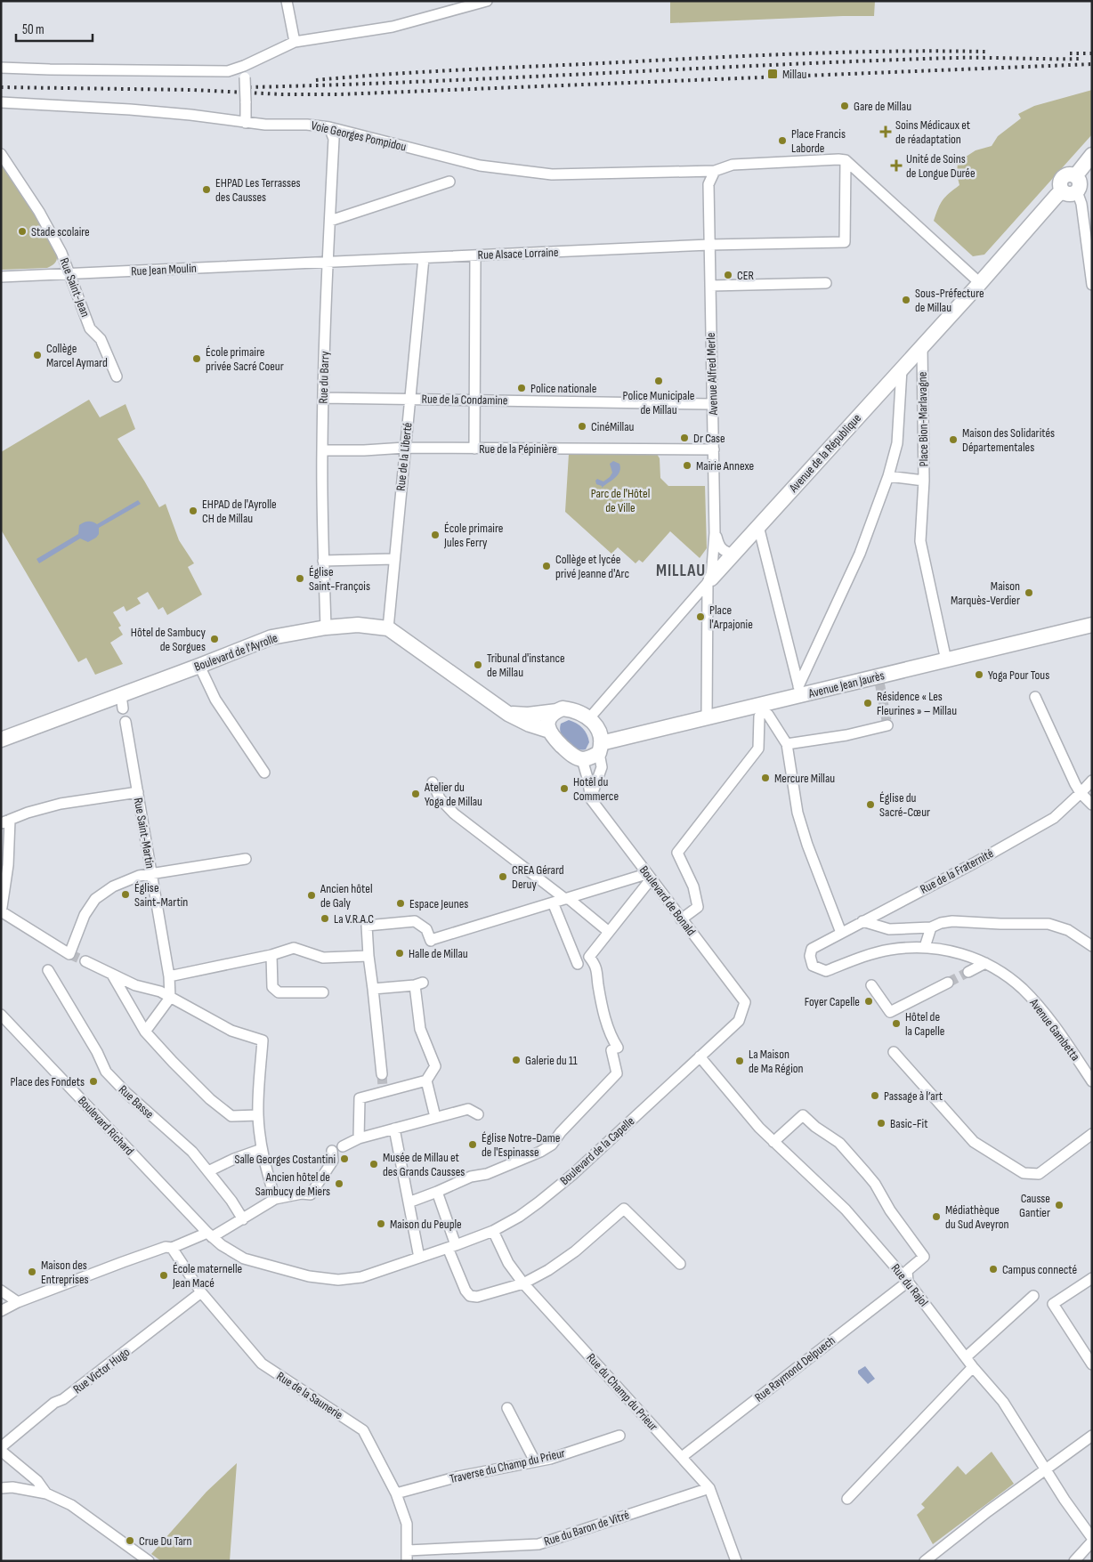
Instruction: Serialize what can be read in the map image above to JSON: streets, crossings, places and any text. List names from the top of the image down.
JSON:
{
  "streets": {
    "main road": ["Avenue de la République", "Boulevard de l'Ayrolle", "Avenue Jean Jaurès"],
    "street": [
      "Voie Georges Pompidou",
      "Rue Alsace Lorraine",
      "Rue Jean Moulin",
      "Rue Saint-Jean",
      "Avenue Alfred Merle",
      "Rue du Barry",
      "Rue de la Condamine",
      "Place Bion-Marlavagne",
      "Rue de la Pépinière",
      "Rue de la Liberté",
      "Rue Saint-Martin",
      "Rue de la Fraternité",
      "Boulevard de Bonald",
      "Avenue Gambetta",
      "Rue Basse",
      "Boulevard Richard",
      "Boulevard de la Capelle",
      "Rue du Rajol",
      "Rue Raymond Delpuech",
      "Rue Victor Hugo",
      "Rue du Champ du Prieur",
      "Rue de la Saunerie",
      "Traverse du Champ du Prieur",
      "Rue du Baron de Vitré"
    ]
  },
  "crossings": [
    ["Voie Georges Pompidou", "Rue Alsace Lorraine"],
    ["Voie Georges Pompidou", "Avenue Alfred Merle"],
    ["Voie Georges Pompidou", "Rue du Barry"],
    ["Rue Alsace Lorraine", "Rue Jean Moulin"],
    ["Rue Alsace Lorraine", "Avenue Alfred Merle"],
    ["Rue Alsace Lorraine", "Rue du Barry"],
    ["Rue Alsace Lorraine", "Rue de la Liberté"],
    ["Rue Jean Moulin", "Rue Saint-Jean"],
    ["Rue Jean Moulin", "Rue du Barry"],
    ["Avenue Alfred Merle", "Rue de la Condamine"],
    ["Avenue Alfred Merle", "Rue de la Pépinière"],
    ["Avenue Alfred Merle", "Avenue de la République"],
    ["Avenue Alfred Merle", "Avenue Jean Jaurès"],
    ["Rue du Barry", "Rue de la Condamine"],
    ["Rue du Barry", "Rue de la Pépinière"],
    ["Rue du Barry", "Boulevard de l'Ayrolle"],
    ["Rue de la Condamine", "Rue de la Liberté"],
    ["Place Bion-Marlavagne", "Avenue de la République"],
    ["Rue de la Pépinière", "Rue de la Liberté"],
    ["Avenue de la République", "Boulevard de l'Ayrolle"],
    ["Avenue de la République", "Avenue Jean Jaurès"],
    ["Avenue de la République", "Boulevard de Bonald"],
    ["Rue de la Liberté", "Boulevard de l'Ayrolle"],
    ["Boulevard de l'Ayrolle", "Avenue Jean Jaurès"],
    ["Boulevard de l'Ayrolle", "Boulevard de Bonald"],
    ["Avenue Jean Jaurès", "Boulevard de Bonald"],
    ["Rue de la Fraternité", "Avenue Gambetta"],
    ["Boulevard de Bonald", "Boulevard de la Capelle"],
    ["Boulevard Richard", "Boulevard de la Capelle"],
    ["Boulevard de la Capelle", "Rue du Rajol"],
    ["Boulevard de la Capelle", "Rue du Champ du Prieur"],
    ["Rue du Rajol", "Rue Raymond Delpuech"],
    ["Rue Raymond Delpuech", "Rue du Champ du Prieur"],
    ["Rue Victor Hugo", "Rue de la Saunerie"],
    ["Rue du Champ du Prieur", "Rue du Baron de Vitré"],
    ["Rue de la Saunerie", "Traverse du Champ du Prieur"],
    ["Rue de la Saunerie", "Rue du Baron de Vitré"]
  ],
  "districts": ["MILLAU"],
  "parks": ["Parc de l'Hôtel de Ville"],
  "places": {
    "transit": ["Millau"],
    "other": [
      "Gare de Millau",
      "Place Francis Laborde",
      "EHPAD Les Terrasses des Causses",
      "Stade scolaire",
      "CER",
      "Sous-Préfecture de Millau",
      "Collège Marcel Aymard",
      "École primaire privée Sacré Coeur",
      "Police Municipale de Millau",
      "Police nationale",
      "CinéMillau",
      "Dr Case",
      "Maison des Solidarités Départementales",
      "Mairie Annexe",
      "EHPAD de l'Ayrolle CH de Millau",
      "École primaire Jules Ferry",
      "Collège et lycée privé Jeanne d'Arc",
      "Église Saint-François",
      "Maison Marquès-Verdier",
      "Place l'Arpajonie",
      "Hôtel de Sambucy de Sorgues",
      "Tribunal d'instance de Millau",
      "Yoga Pour Tous",
      "Résidence « Les Fleurines » – Millau",
      "Mercure Millau",
      "Hotêl du Commerce",
      "Atelier du Yoga de Millau",
      "Église du Sacré-Cœur",
      "CREA Gérard Deruy",
      "Église Saint-Martin",
      "Ancien hôtel de Galy",
      "Espace Jeunes",
      "La V.R.A.C",
      "Halle de Millau",
      "Foyer Capelle",
      "Hôtel de la Capelle",
      "Galerie du 11",
      "La Maison de Ma Région",
      "Place des Fondets",
      "Passage à l’art",
      "Basic-Fit",
      "Église Notre-Dame de l'Espinasse",
      "Salle Georges Costantini",
      "Musée de Millau et des Grands Causses",
      "Ancien hôtel de Sambucy de Miers",
      "Causse Gantier",
      "Médiathèque du Sud Aveyron",
      "Maison du Peuple",
      "Campus connecté",
      "Maison des Entreprises",
      "École maternelle Jean Macé",
      "Crue Du Tarn"
    ],
    "health": ["Soins Médicaux et de réadaptation", "Unité de Soins de Longue Durée"]
  },
  "scale_bar": "50 m"
}
